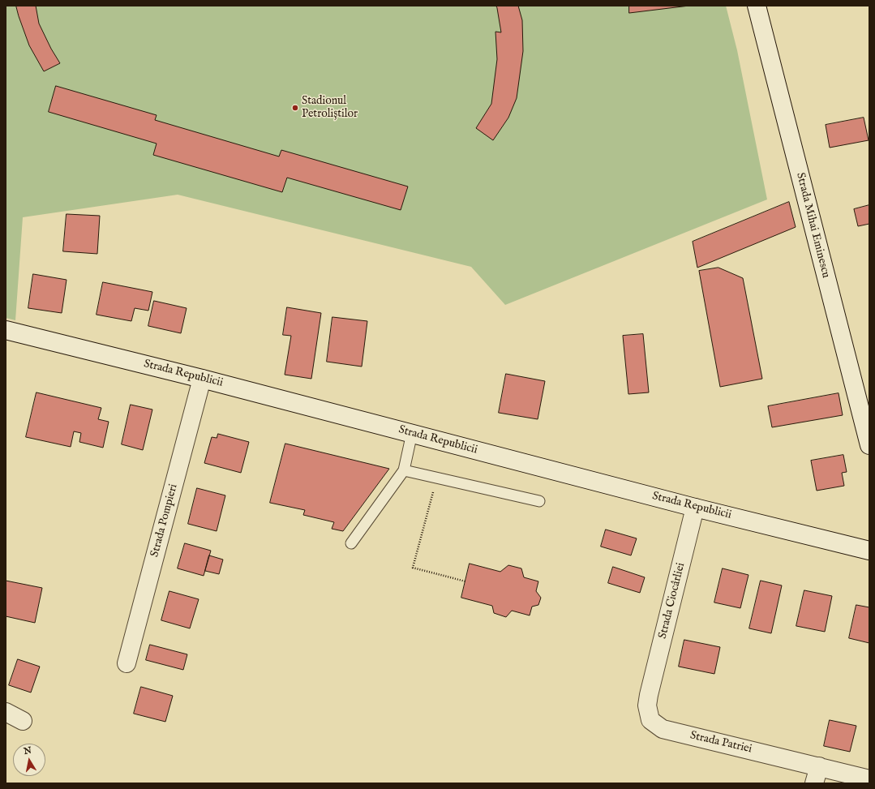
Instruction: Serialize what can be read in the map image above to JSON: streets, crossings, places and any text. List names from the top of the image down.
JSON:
{
  "streets": {
    "main road": [
      "Strada Mihai Eminescu",
      "Strada Republicii",
      "Strada Pompieri",
      "Strada Ciocârliei",
      "Strada Patriei"
    ]
  },
  "crossings": [
    ["Strada Republicii", "Strada Pompieri"],
    ["Strada Republicii", "Strada Ciocârliei"],
    ["Strada Ciocârliei", "Strada Patriei"]
  ],
  "places": ["Stadionul Petroliștilor"],
  "north": "top"
}
